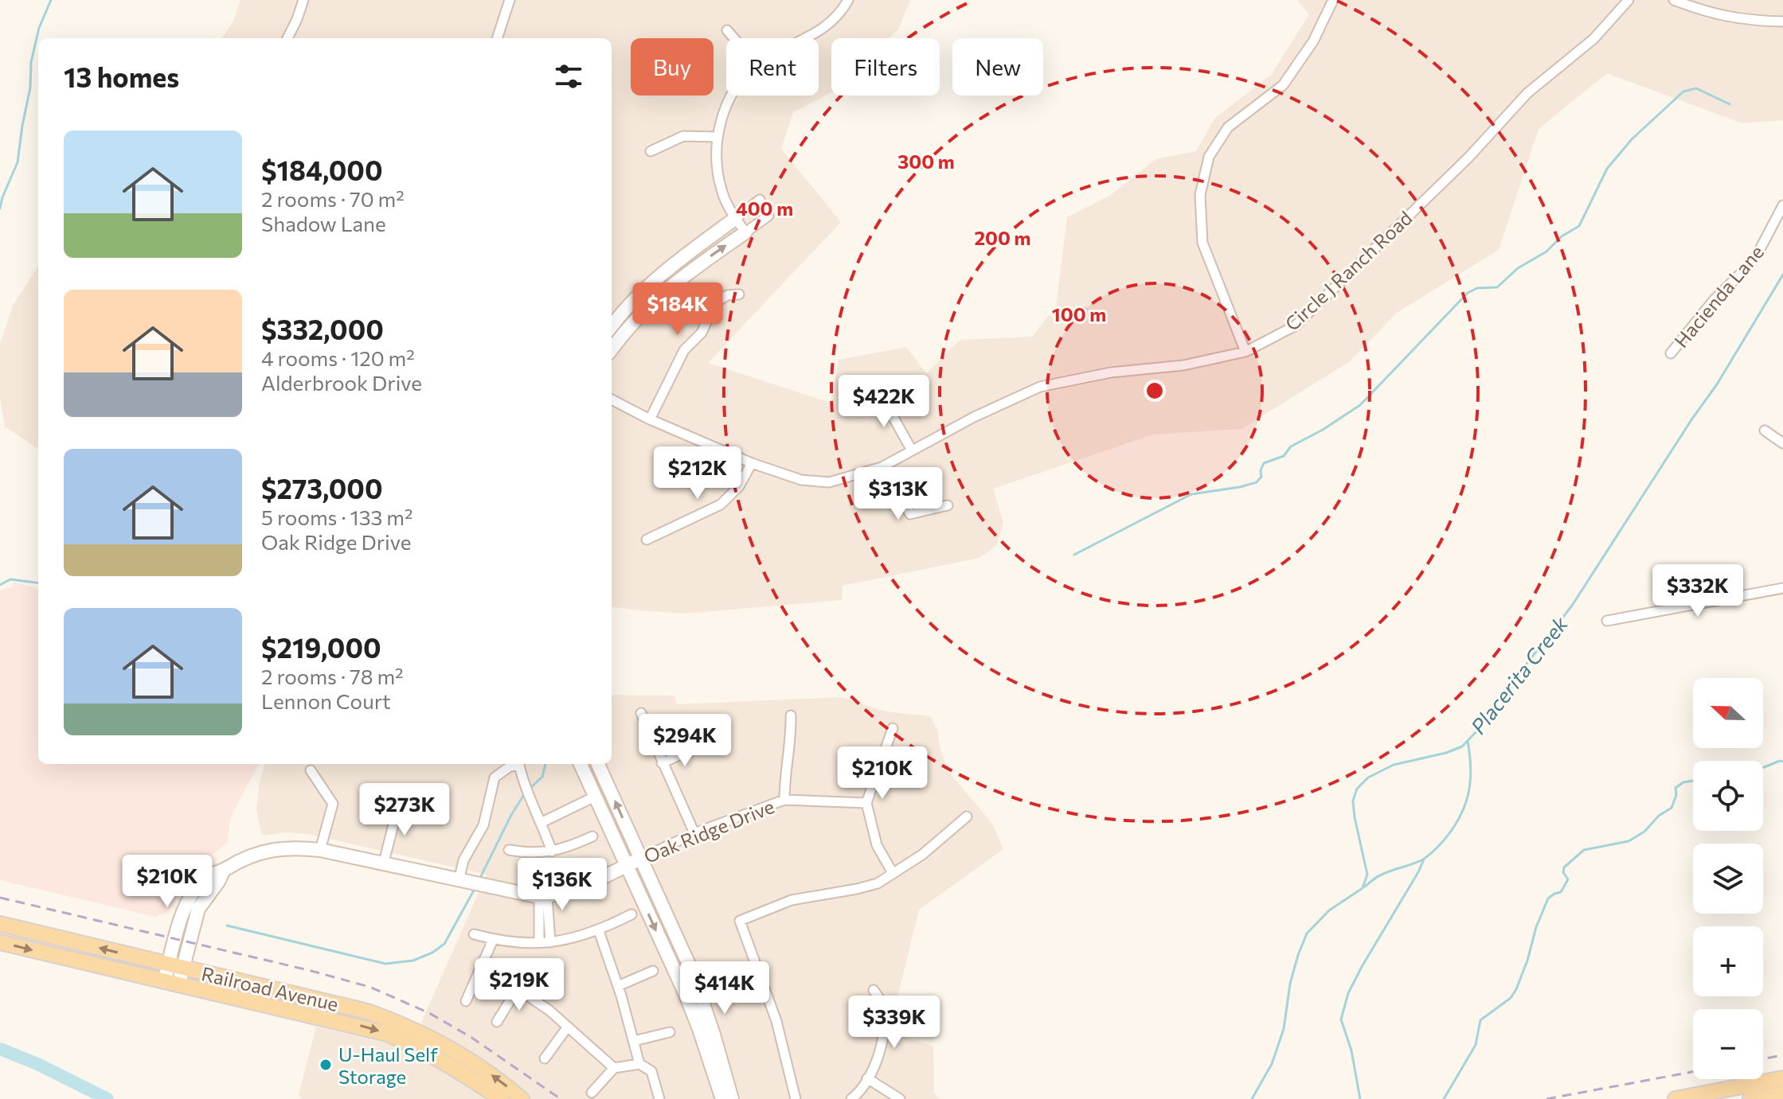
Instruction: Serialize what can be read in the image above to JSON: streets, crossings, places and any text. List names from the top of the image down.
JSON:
{
  "streets": {
    "main road": ["Oak Ridge Drive", "Railroad Avenue"],
    "street": ["Circle J Ranch Road", "Hacienda Lane"]
  },
  "crossings": [
    ["Oak Ridge Drive", "Railroad Avenue"]
  ],
  "water": ["Placerita Creek"],
  "places": ["U-Haul Self Storage"],
  "north": "left",
  "page": {
    "chip": [
      "Buy",
      "Rent",
      "Filters",
      "New"
    ],
    "heading": "13 homes",
    "list": [
      {
        "name": "$184,000",
        "note": "2 rooms · 70 m² · Shadow Lane"
      },
      {
        "name": "$332,000",
        "note": "4 rooms · 120 m² · Alderbrook Drive"
      },
      {
        "name": "$273,000",
        "note": "5 rooms · 133 m² · Oak Ridge Drive"
      },
      {
        "name": "$219,000",
        "note": "2 rooms · 78 m² · Lennon Court"
      }
    ],
    "price": [
      "$184K",
      "$422K",
      "$212K",
      "$313K",
      "$332K",
      "$294K",
      "$210K",
      "$273K",
      "$210K",
      "$136K",
      "$219K",
      "$414K",
      "$339K"
    ],
    "map_buttons": ["+", "−"]
  },
  "rings": [
    "300 m",
    "400 m",
    "200 m",
    "100 m"
  ]
}
